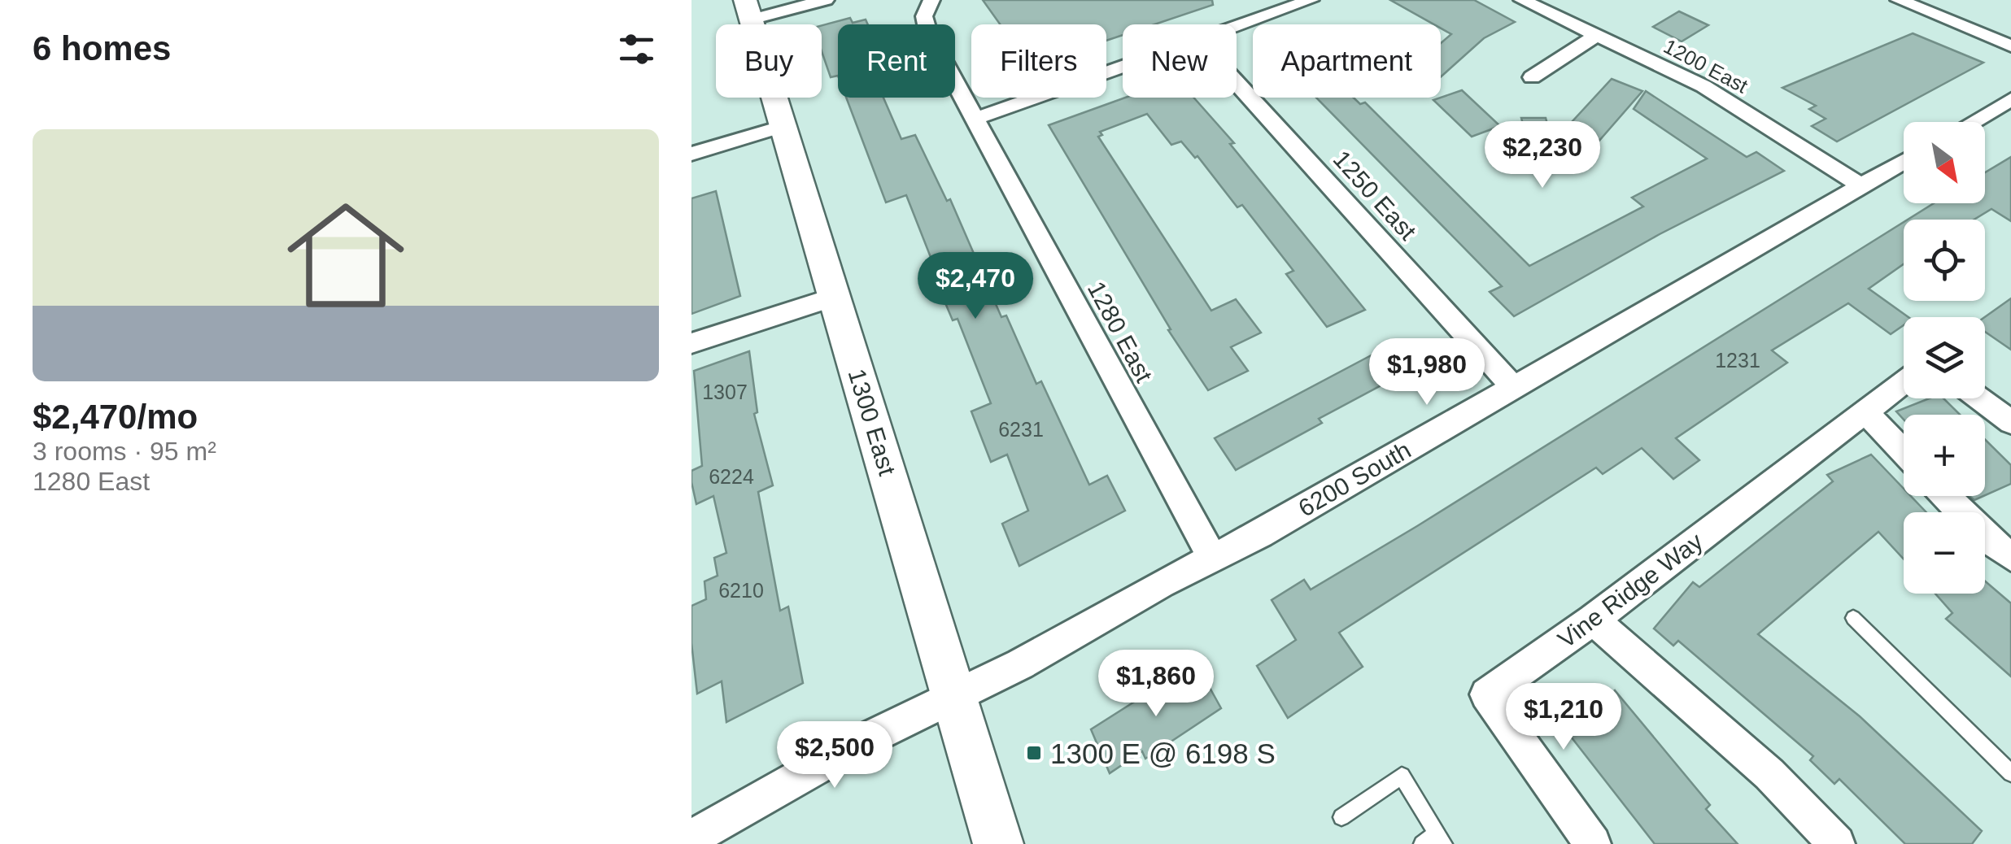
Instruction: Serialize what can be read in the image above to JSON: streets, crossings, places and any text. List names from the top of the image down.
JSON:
{
  "streets": {
    "main road": ["1300 East"],
    "street": [
      "1200 East",
      "1250 East",
      "1280 East",
      "6200 South",
      "Vine Ridge Way"
    ]
  },
  "crossings": [
    ["1200 East", "6200 South"],
    ["1250 East", "6200 South"],
    ["1280 East", "6200 South"],
    ["1300 East", "6200 South"]
  ],
  "places": {
    "transit": ["1300 E @ 6198 S"]
  },
  "house_numbers": [
    "1231",
    "1307",
    "6231",
    "6224",
    "6210"
  ],
  "north": "bottom right",
  "page": {
    "heading": "6 homes",
    "chip": [
      "Buy",
      "Rent",
      "Filters",
      "New",
      "Apartment"
    ],
    "list": [
      {
        "name": "$2,470/mo",
        "note": "3 rooms · 95 m² · 1280 East"
      }
    ],
    "price": [
      "$2,230",
      "$2,470",
      "$1,980",
      "$1,860",
      "$1,210",
      "$2,500"
    ],
    "map_buttons": ["+", "−"]
  }
}
